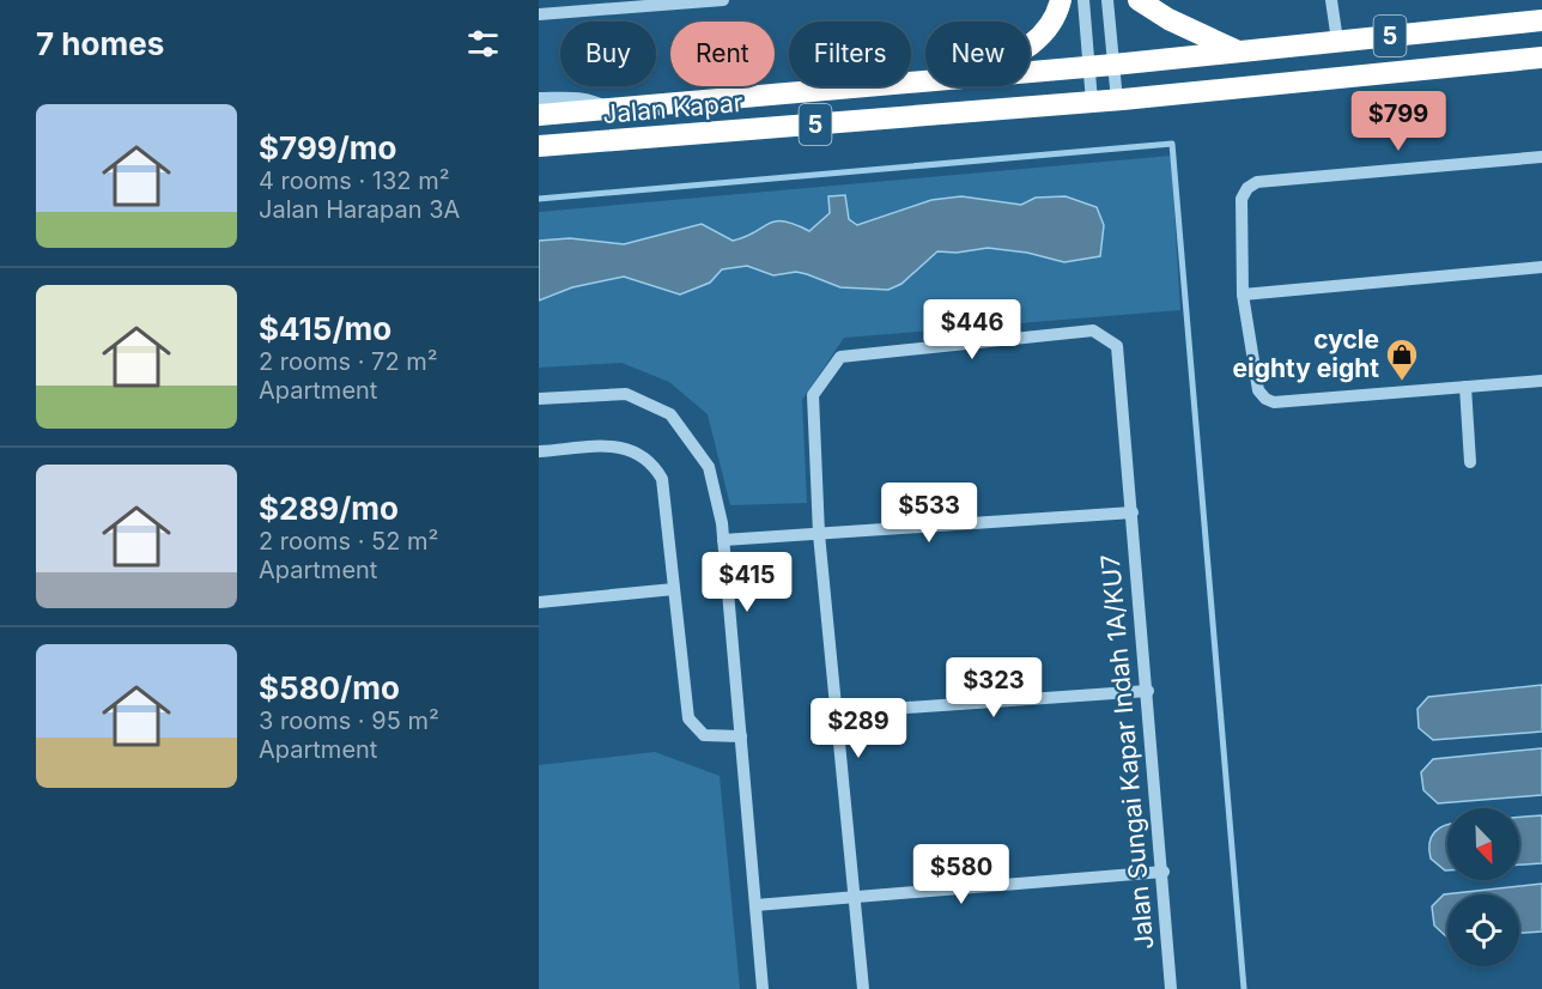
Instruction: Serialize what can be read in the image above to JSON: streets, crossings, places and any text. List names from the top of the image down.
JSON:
{
  "streets": {
    "highway": ["5", "Jalan Kapar"],
    "street": ["Jalan Sungai Kapar Indah 1A/KU7"]
  },
  "places": {
    "shop": ["cycle eighty eight"]
  },
  "north": "bottom right",
  "page": {
    "heading": "7 homes",
    "chip": [
      "Buy",
      "Rent",
      "Filters",
      "New"
    ],
    "list": [
      {
        "name": "$799/mo",
        "note": "4 rooms · 132 m² · Jalan Harapan 3A"
      },
      {
        "name": "$415/mo",
        "note": "2 rooms · 72 m² · Apartment"
      },
      {
        "name": "$289/mo",
        "note": "2 rooms · 52 m² · Apartment"
      },
      {
        "name": "$580/mo",
        "note": "3 rooms · 95 m² · Apartment"
      }
    ],
    "price": [
      "$799",
      "$446",
      "$533",
      "$415",
      "$323",
      "$289",
      "$580"
    ]
  }
}
